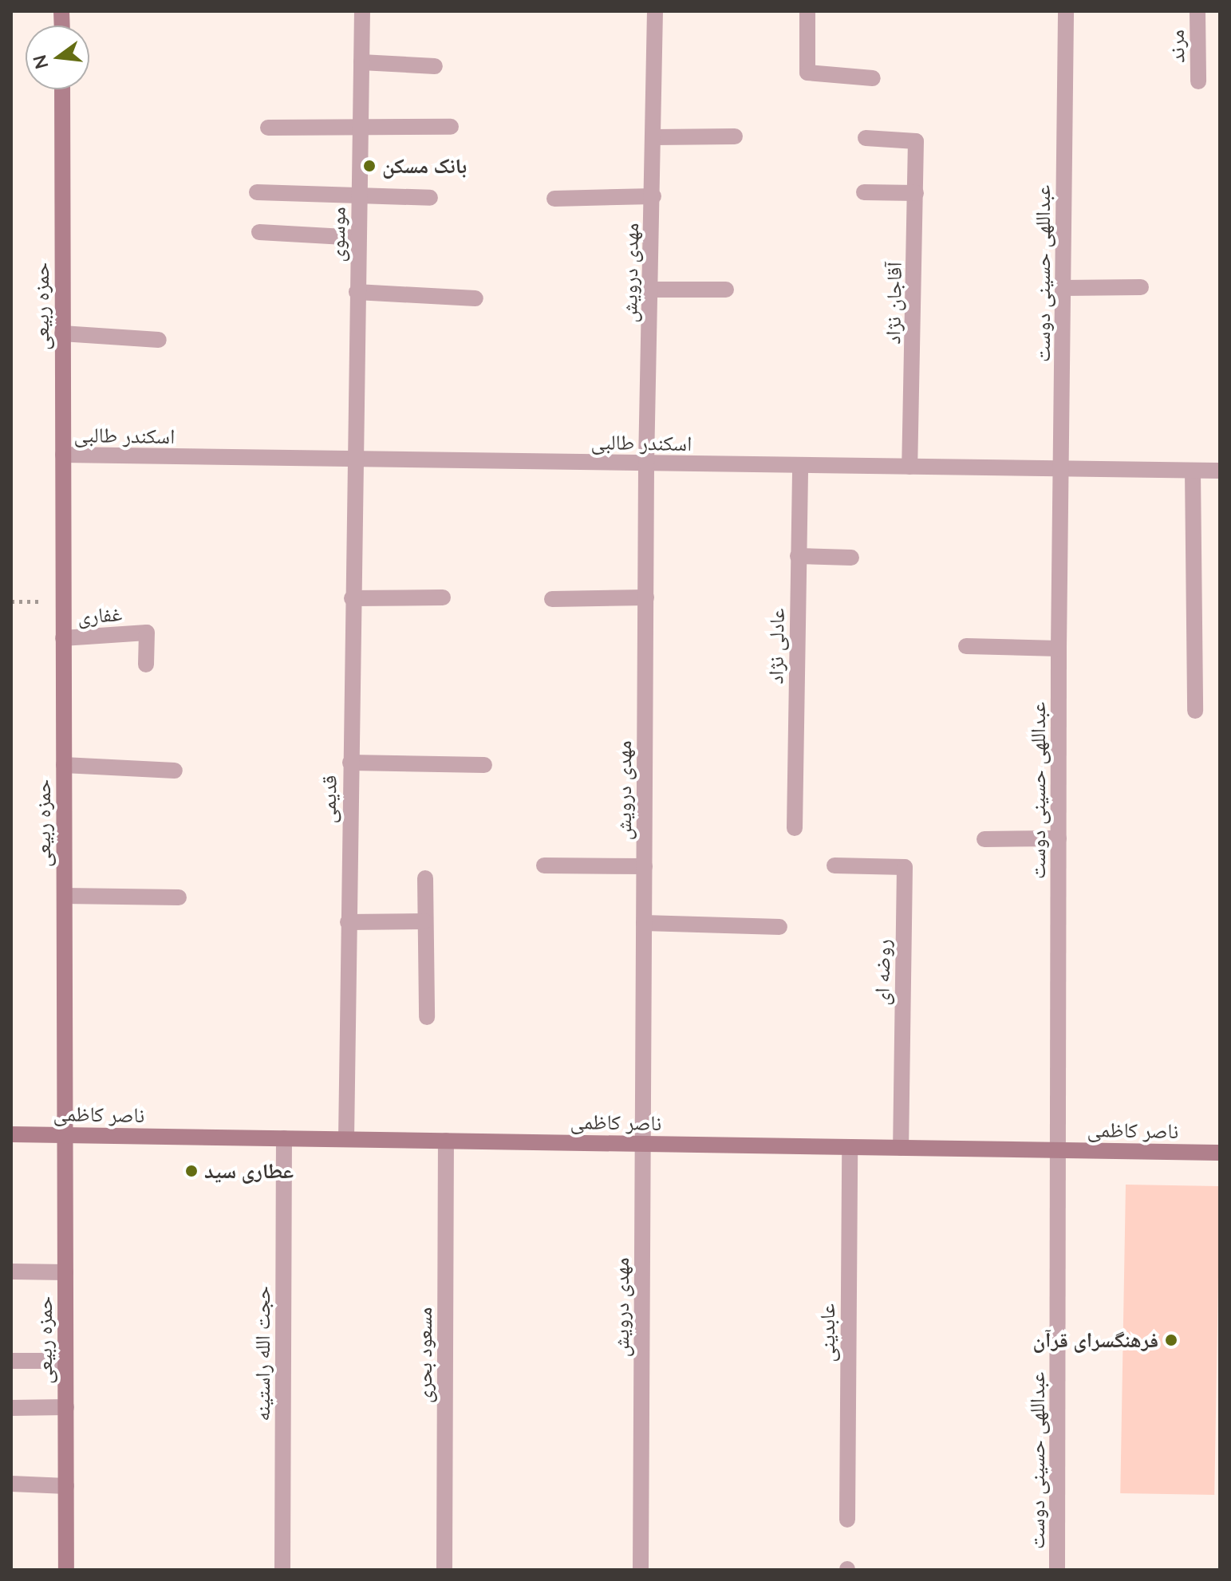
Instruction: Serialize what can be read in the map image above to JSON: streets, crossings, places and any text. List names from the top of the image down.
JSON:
{
  "streets": {
    "street": [
      "مرند",
      "موسوی",
      "مهدی درویش",
      "عبداللهی حسینی دوست",
      "آقاجان نژاد",
      "حمزه ربیعی",
      "اسکندر طالبی",
      "غفاری",
      "عادلی نژاد",
      "قدیمی",
      "روضه ای",
      "ناصر کاظمی",
      "عابدینی",
      "حجت الله راستینه",
      "مسعود بحری"
    ]
  },
  "crossings": [
    ["موسوی", "اسکندر طالبی"],
    ["موسوی", "قدیمی"],
    ["مهدی درویش", "اسکندر طالبی"],
    ["مهدی درویش", "ناصر کاظمی"],
    ["عبداللهی حسینی دوست", "اسکندر طالبی"],
    ["عبداللهی حسینی دوست", "ناصر کاظمی"],
    ["آقاجان نژاد", "اسکندر طالبی"],
    ["حمزه ربیعی", "اسکندر طالبی"],
    ["حمزه ربیعی", "غفاری"],
    ["حمزه ربیعی", "ناصر کاظمی"],
    ["اسکندر طالبی", "عادلی نژاد"],
    ["اسکندر طالبی", "قدیمی"],
    ["قدیمی", "ناصر کاظمی"],
    ["روضه ای", "ناصر کاظمی"],
    ["ناصر کاظمی", "عابدینی"],
    ["ناصر کاظمی", "حجت الله راستینه"],
    ["ناصر کاظمی", "مسعود بحری"]
  ],
  "places": ["بانک مسکن", "عطاری سید", "فرهنگسرای قرآن"],
  "north": "left"
}
